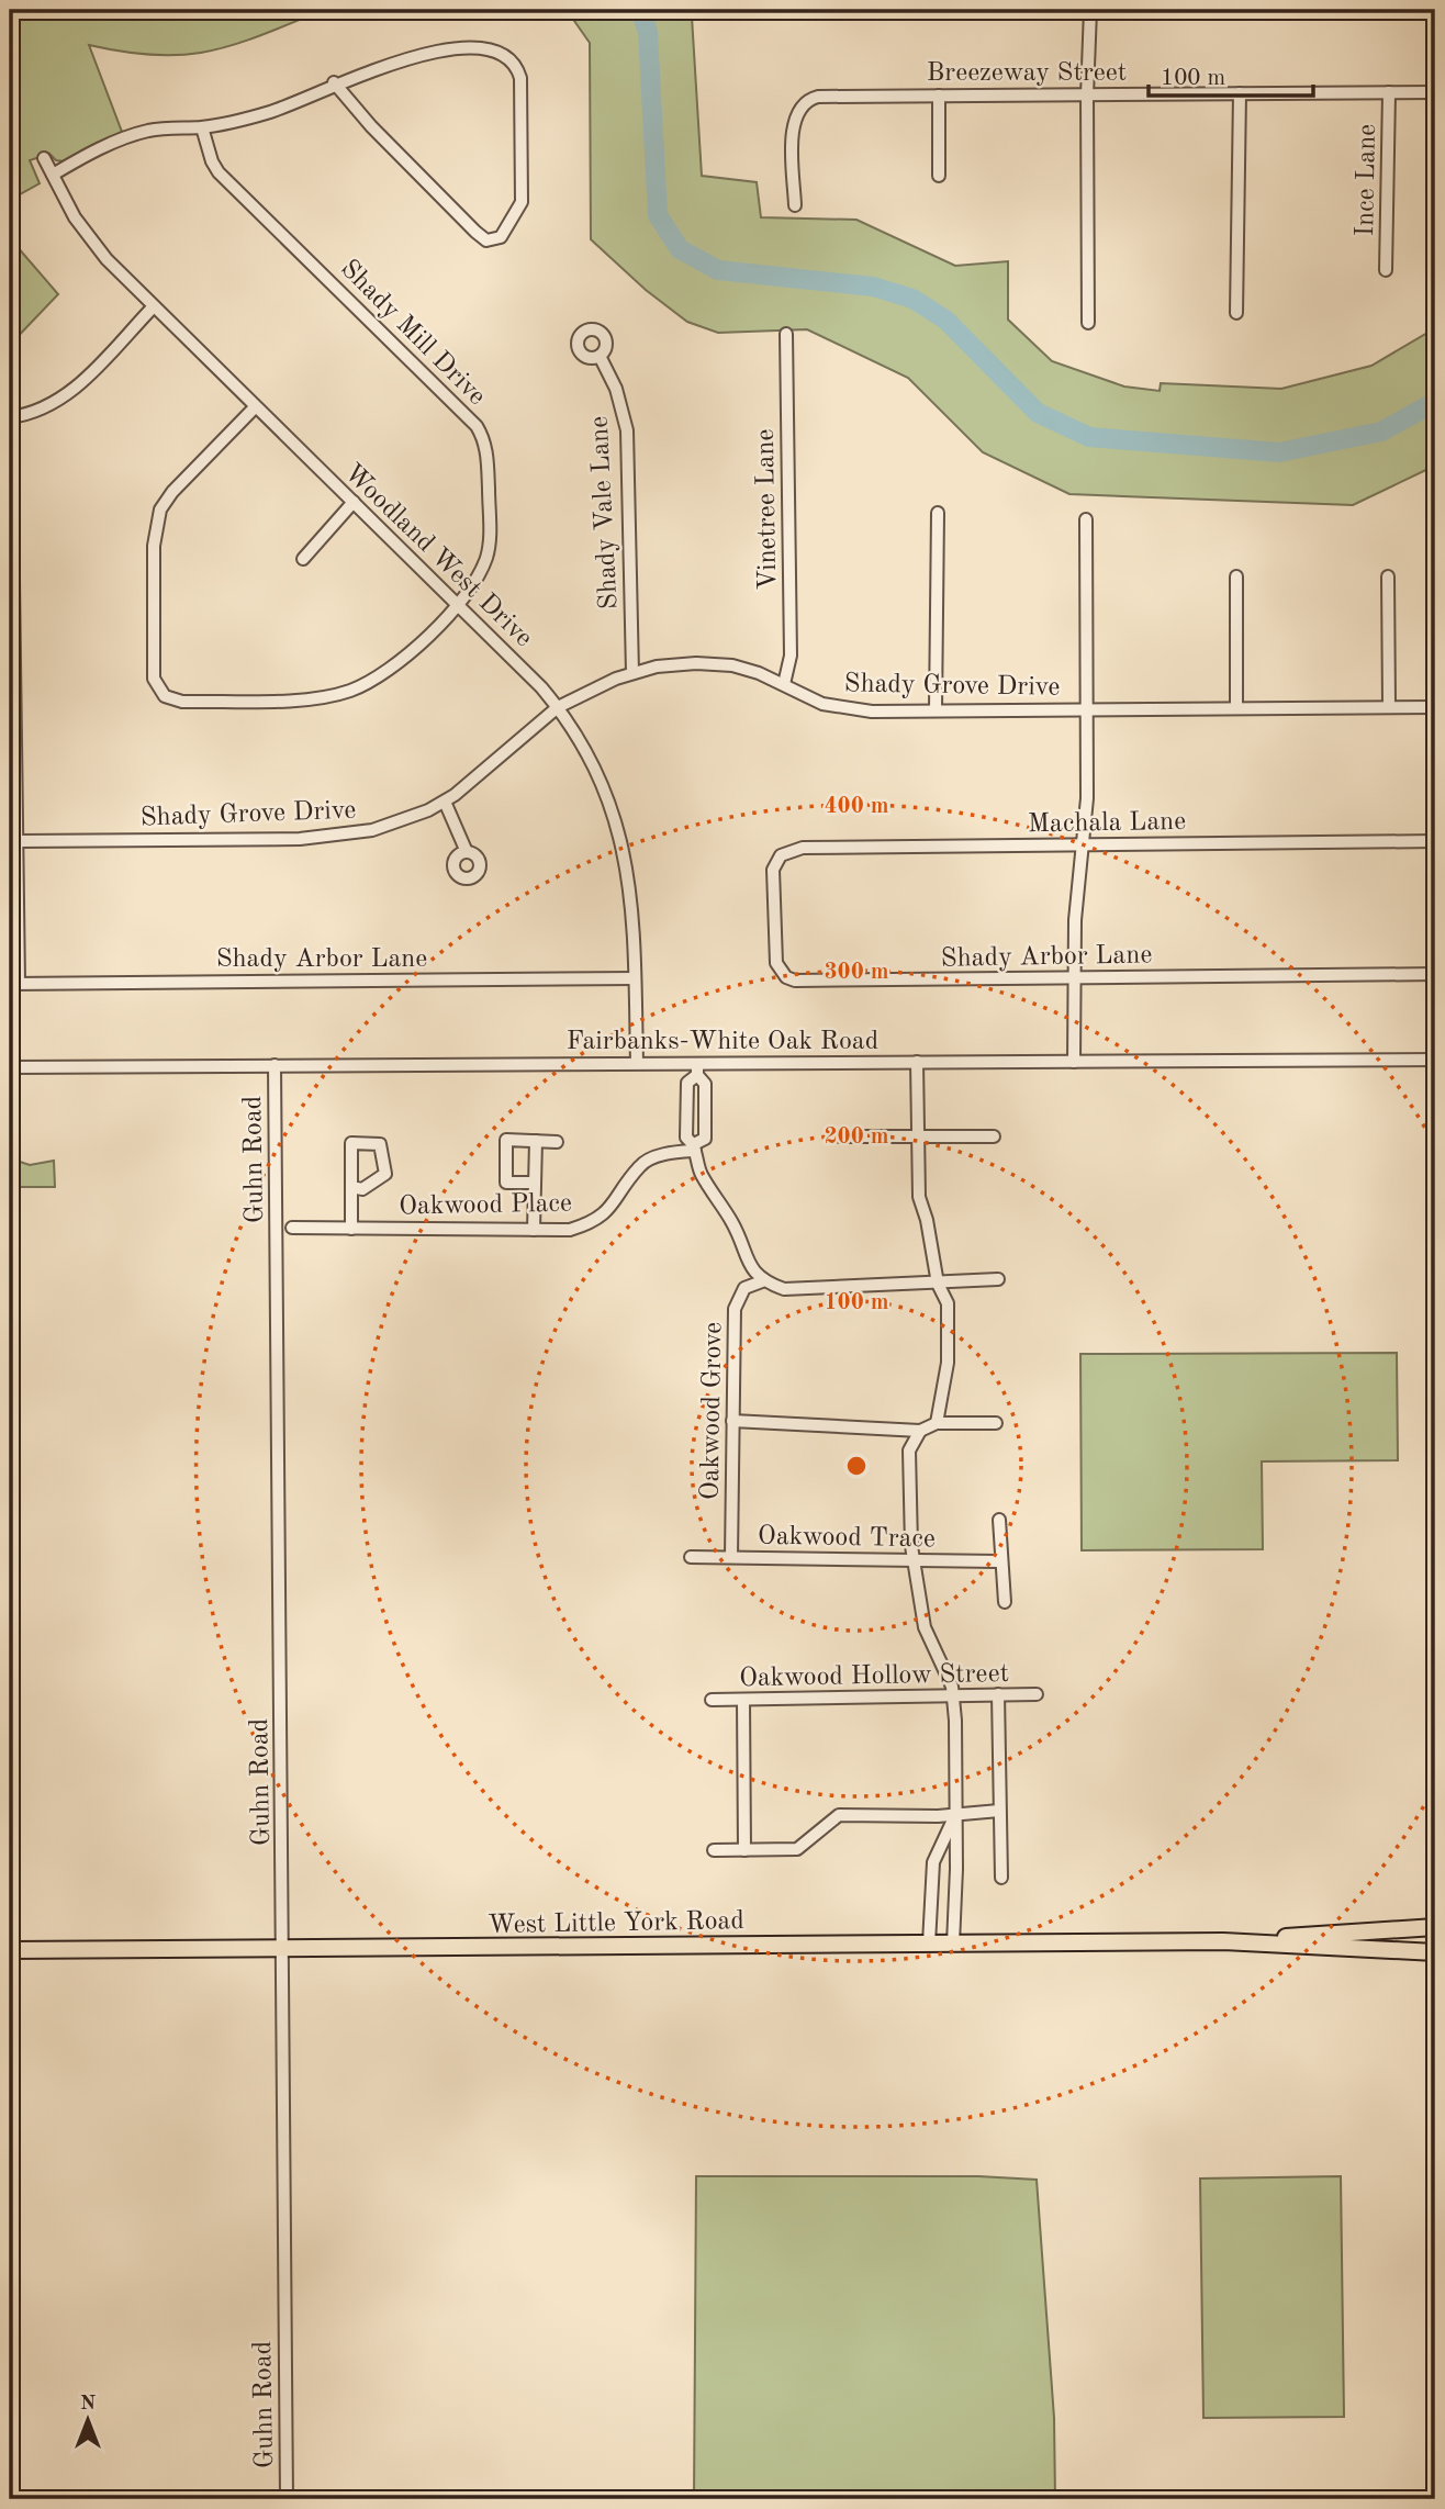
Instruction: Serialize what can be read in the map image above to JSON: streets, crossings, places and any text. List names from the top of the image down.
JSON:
{
  "streets": {
    "main road": ["West Little York Road"],
    "street": [
      "Breezeway Street",
      "Ince Lane",
      "Shady Mill Drive",
      "Vinetree Lane",
      "Shady Vale Lane",
      "Woodland West Drive",
      "Shady Grove Drive",
      "Machala Lane",
      "Shady Arbor Lane",
      "Fairbanks-White Oak Road",
      "Guhn Road",
      "Oakwood Place",
      "Oakwood Grove",
      "Oakwood Trace",
      "Oakwood Hollow Street"
    ]
  },
  "crossings": [
    ["Breezeway Street", "Ince Lane"],
    ["Shady Mill Drive", "Woodland West Drive"],
    ["Vinetree Lane", "Shady Grove Drive"],
    ["Shady Vale Lane", "Shady Grove Drive"],
    ["Woodland West Drive", "Shady Grove Drive"],
    ["Woodland West Drive", "Shady Arbor Lane"],
    ["Woodland West Drive", "Fairbanks-White Oak Road"],
    ["Machala Lane", "Shady Arbor Lane"],
    ["Fairbanks-White Oak Road", "Guhn Road"],
    ["Guhn Road", "West Little York Road"],
    ["Oakwood Grove", "Oakwood Trace"]
  ],
  "scale_bar": "100 m",
  "north": "top",
  "rings": [
    "400 m",
    "300 m",
    "200 m",
    "100 m"
  ]
}
